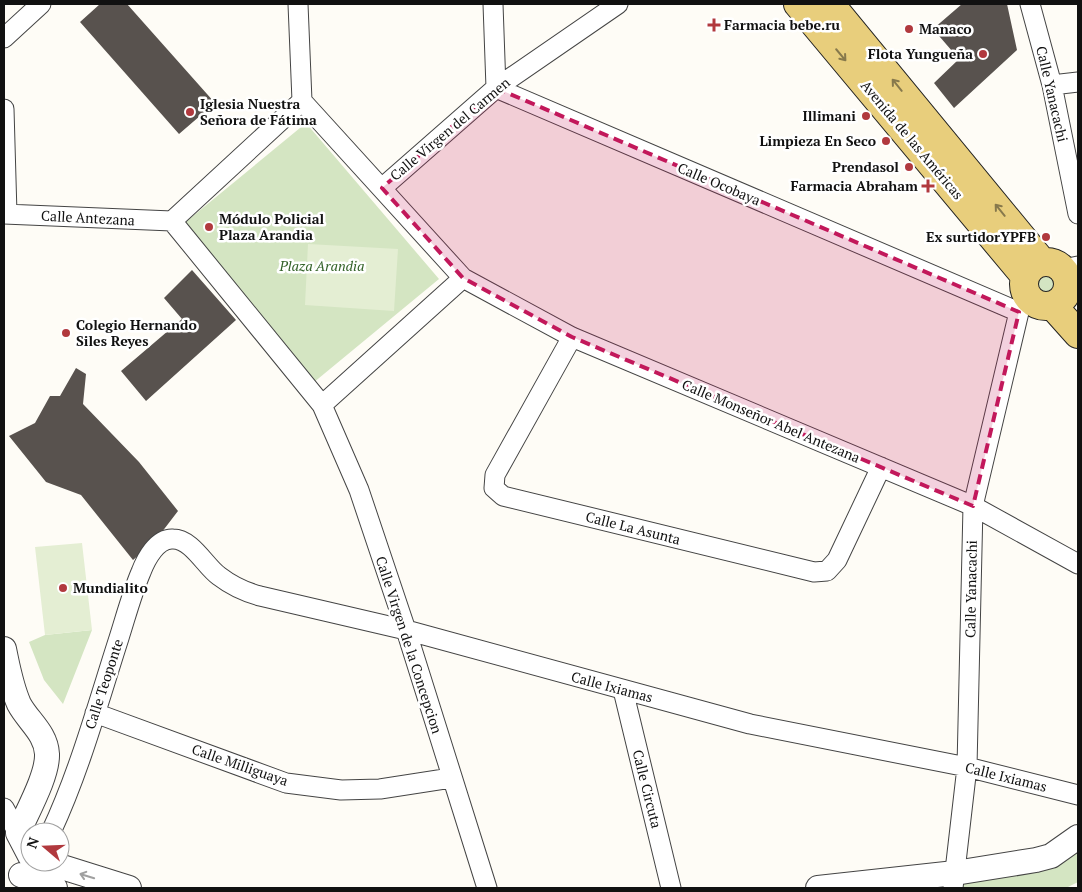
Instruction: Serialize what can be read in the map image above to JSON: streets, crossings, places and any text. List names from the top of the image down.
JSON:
{
  "streets": {
    "main road": ["Avenida de las Américas"],
    "street": [
      "Calle Yanacachi",
      "Calle Virgen del Carmen",
      "Calle Ocobaya",
      "Calle Antezana",
      "Calle Monseñor Abel Antezana",
      "Calle La Asunta",
      "Calle Virgen de la Concepcion",
      "Calle Teoponte",
      "Calle Ixiamas",
      "Calle Milliguaya",
      "Calle Circuta"
    ]
  },
  "crossings": [
    ["Calle Yanacachi", "Avenida de las Américas"],
    ["Calle Yanacachi", "Calle Ocobaya"],
    ["Calle Yanacachi", "Calle Monseñor Abel Antezana"],
    ["Calle Yanacachi", "Calle Ixiamas"],
    ["Calle Virgen del Carmen", "Calle Ocobaya"],
    ["Calle Virgen del Carmen", "Calle Monseñor Abel Antezana"],
    ["Avenida de las Américas", "Calle Ocobaya"],
    ["Calle Antezana", "Calle Virgen de la Concepcion"],
    ["Calle Monseñor Abel Antezana", "Calle La Asunta"],
    ["Calle Virgen de la Concepcion", "Calle Ixiamas"],
    ["Calle Virgen de la Concepcion", "Calle Milliguaya"],
    ["Calle Teoponte", "Calle Ixiamas"],
    ["Calle Teoponte", "Calle Milliguaya"],
    ["Calle Ixiamas", "Calle Circuta"]
  ],
  "parks": ["Plaza Arandia"],
  "places": {
    "health": ["Farmacia bebe.ru", "Farmacia Abraham"],
    "other": [
      "Manaco",
      "Flota Yungueña",
      "Iglesia Nuestra Señora de Fátima",
      "Illimani",
      "Limpieza En Seco",
      "Prendasol",
      "Módulo Policial Plaza Arandia",
      "Ex surtidorYPFB",
      "Colegio Hernando Siles Reyes",
      "Mundialito"
    ]
  },
  "north": "left"
}
